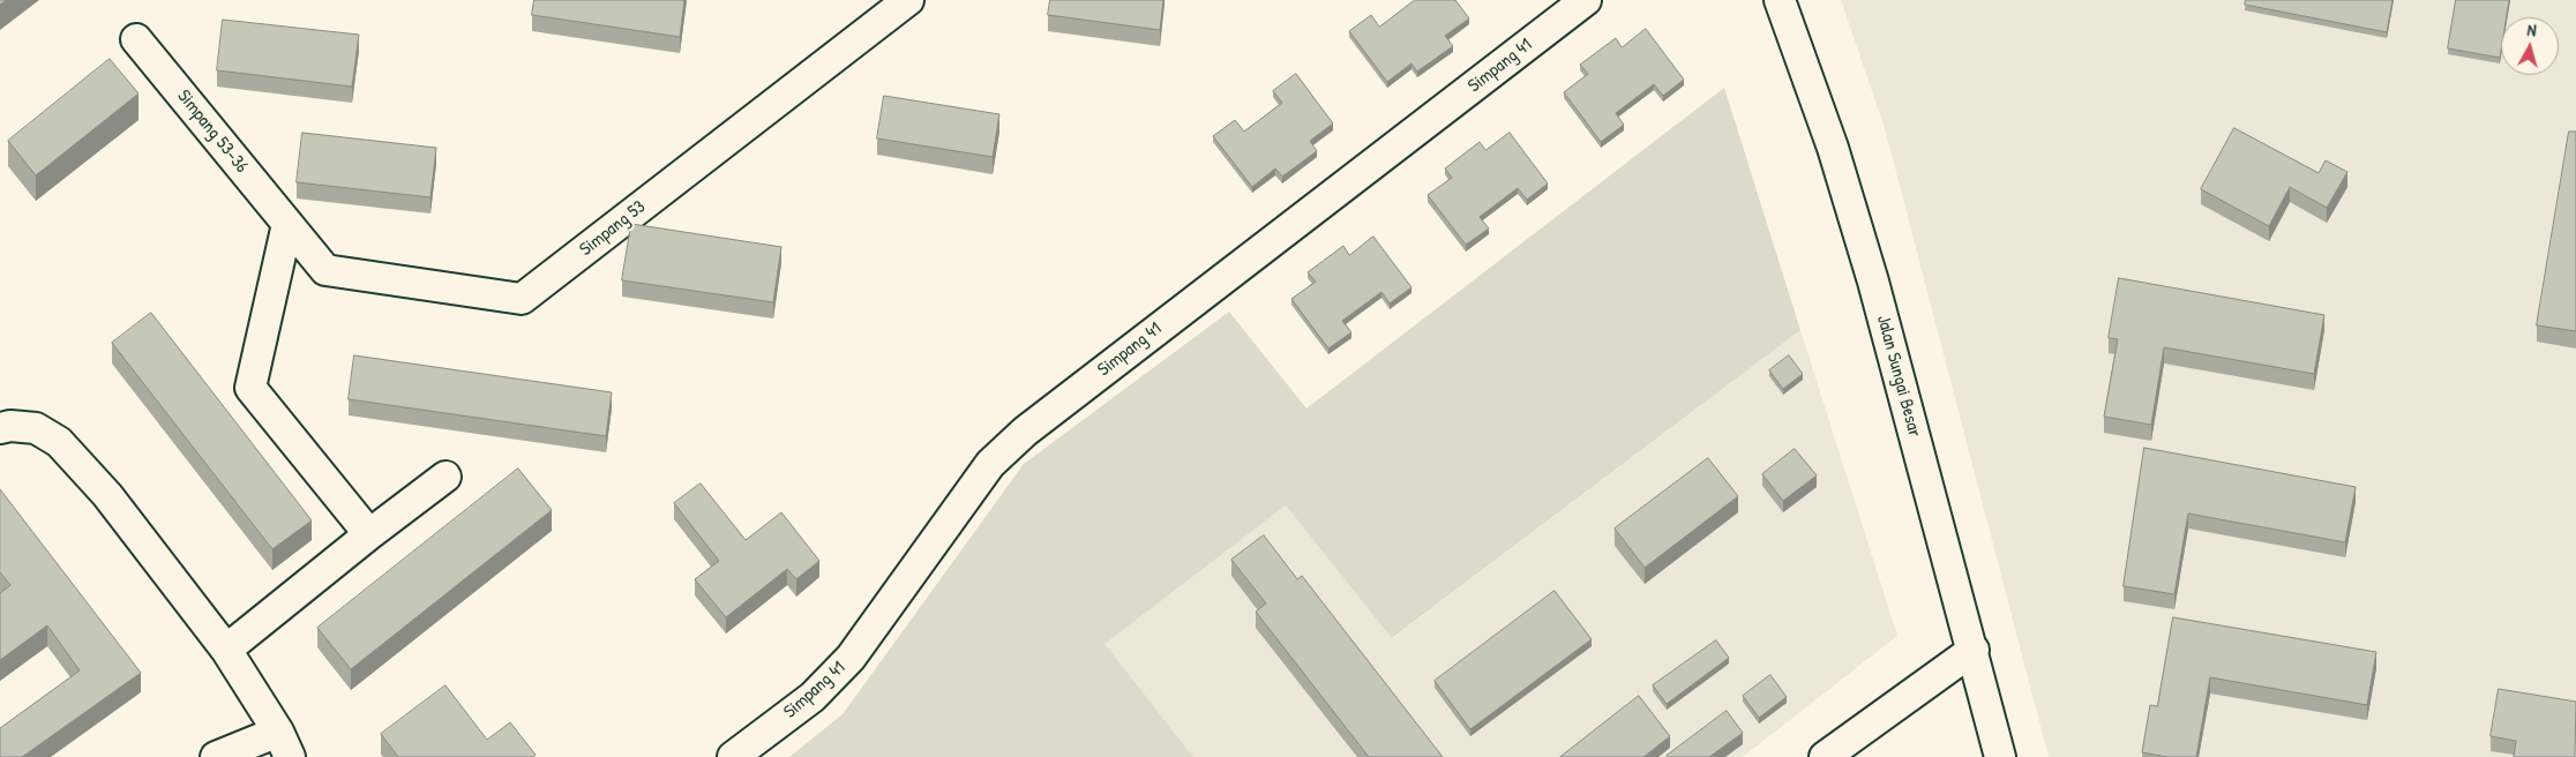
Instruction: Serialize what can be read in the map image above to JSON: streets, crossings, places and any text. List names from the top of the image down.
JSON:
{
  "streets": {
    "street": [
      "Simpang 41",
      "Simpang 53-36",
      "Simpang 53",
      "Jalan Sungai Besar"
    ]
  },
  "crossings": [
    ["Simpang 53-36", "Simpang 53"]
  ],
  "north": "top"
}
